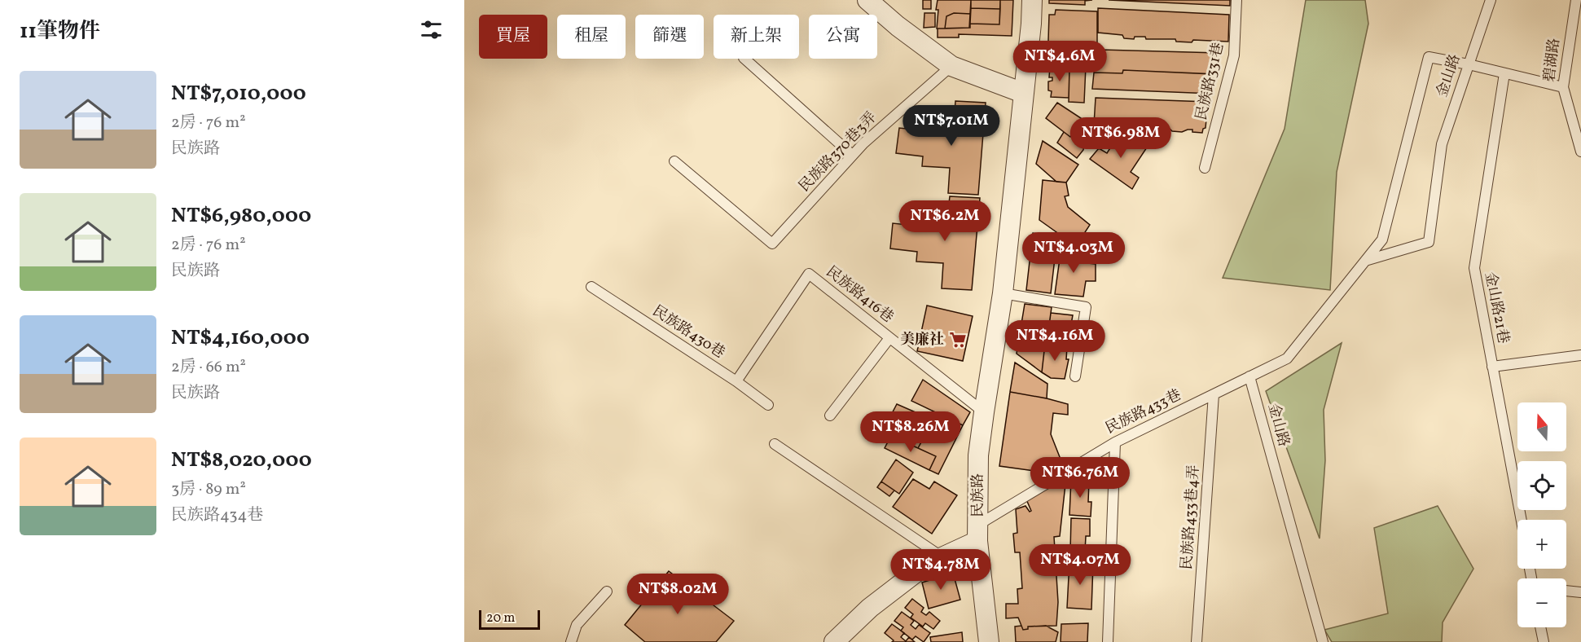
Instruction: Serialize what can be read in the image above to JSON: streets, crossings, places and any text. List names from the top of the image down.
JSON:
{
  "streets": {
    "street": ["民族路"],
    "lane": [
      "碧湖路",
      "金山路",
      "民族路331巷",
      "民族路370巷3弄",
      "民族路416巷",
      "金山路21巷",
      "民族路430巷",
      "民族路433巷",
      "民族路433巷4弄"
    ]
  },
  "crossings": [
    ["金山路", "民族路433巷"],
    ["民族路416巷", "民族路430巷"],
    ["民族路416巷", "民族路"],
    ["民族路433巷", "民族路"],
    ["民族路433巷", "民族路433巷4弄"]
  ],
  "places": {
    "supermarket": ["美廉社"]
  },
  "scale_bar": "20 m",
  "north": "top",
  "page": {
    "heading": "11筆物件",
    "chip": [
      "買屋",
      "租屋",
      "篩選",
      "新上架",
      "公寓"
    ],
    "price": [
      "NT$4.6M",
      "NT$7.01M",
      "NT$6.98M",
      "NT$6.2M",
      "NT$4.03M",
      "NT$4.16M",
      "NT$8.26M",
      "NT$6.76M",
      "NT$4.07M",
      "NT$4.78M",
      "NT$8.02M"
    ],
    "list": [
      {
        "name": "NT$7,010,000",
        "note": "2房 · 76 m² · 民族路"
      },
      {
        "name": "NT$6,980,000",
        "note": "2房 · 76 m² · 民族路"
      },
      {
        "name": "NT$4,160,000",
        "note": "2房 · 66 m² · 民族路"
      },
      {
        "name": "NT$8,020,000",
        "note": "3房 · 89 m² · 民族路434巷"
      }
    ],
    "map_buttons": ["+", "−"],
    "scale": "20 m"
  }
}
